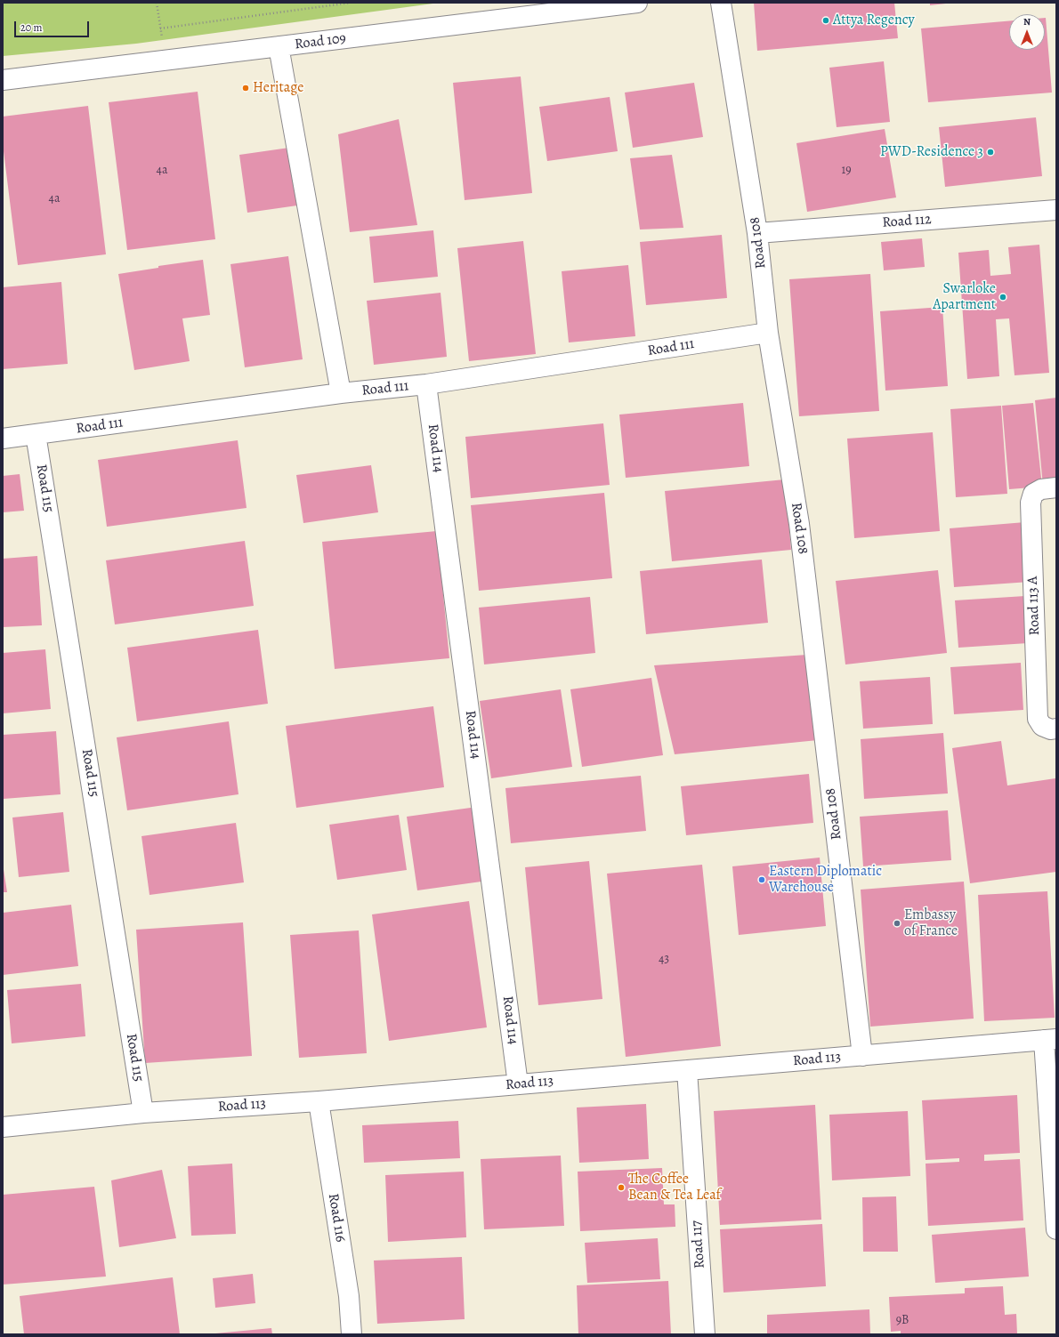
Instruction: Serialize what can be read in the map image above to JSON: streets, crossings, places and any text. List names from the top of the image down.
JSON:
{
  "streets": {
    "street": [
      "Road 109",
      "Road 112",
      "Road 108",
      "Road 111",
      "Road 114",
      "Road 115",
      "Road 113 A",
      "Road 113",
      "Road 116",
      "Road 117"
    ]
  },
  "crossings": [
    ["Road 112", "Road 108"],
    ["Road 108", "Road 111"],
    ["Road 108", "Road 113"],
    ["Road 111", "Road 114"],
    ["Road 111", "Road 115"],
    ["Road 114", "Road 113"],
    ["Road 115", "Road 113"],
    ["Road 113", "Road 116"],
    ["Road 113", "Road 117"]
  ],
  "places": [
    "Attya Regency",
    "Heritage",
    "PWD-Residence 3",
    "Swarloke Apartment",
    "Eastern Diplomatic Warehouse",
    "Embassy of France",
    "The Coffee Bean & Tea Leaf"
  ],
  "house_numbers": [
    "4a",
    "19",
    "4a",
    "43",
    "9B"
  ],
  "scale_bar": "20 m",
  "north": "top"
}
